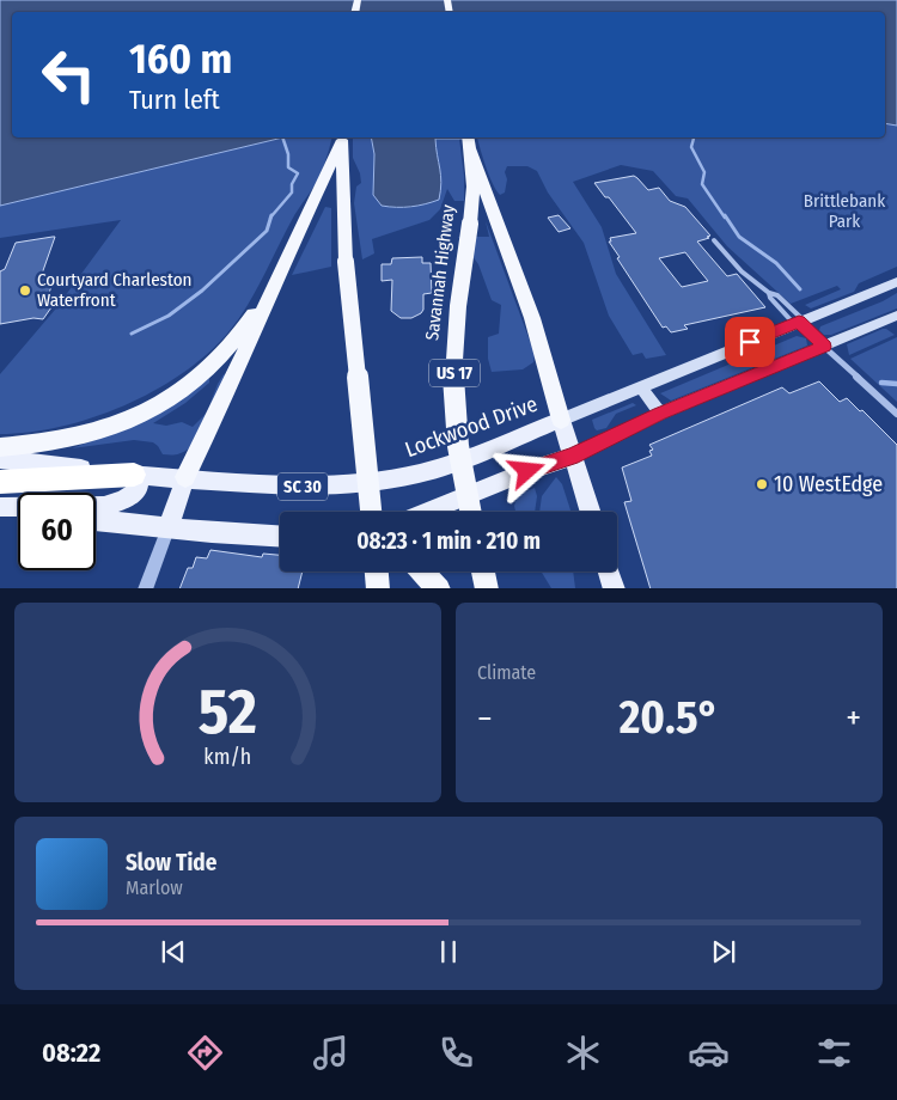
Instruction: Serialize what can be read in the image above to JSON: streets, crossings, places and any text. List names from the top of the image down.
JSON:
{
  "streets": {
    "highway": ["Savannah Highway", "US 17", "SC 30"],
    "main road": ["Lockwood Drive"]
  },
  "crossings": [
    ["Lockwood Drive", "SC 30"]
  ],
  "parks": ["Brittlebank Park"],
  "places": ["Courtyard Charleston Waterfront", "10 WestEdge"],
  "page": {
    "turn": ["160 m", "Turn left"],
    "limit": "60",
    "trip": "08:23 · 1 min · 210 m",
    "tile": "Climate",
    "heat": ["−", "20.5°", "+"],
    "song": ["Slow Tide", "Marlow"],
    "tabs": "08:22",
    "gauge": ["52", "km/h"]
  }
}
